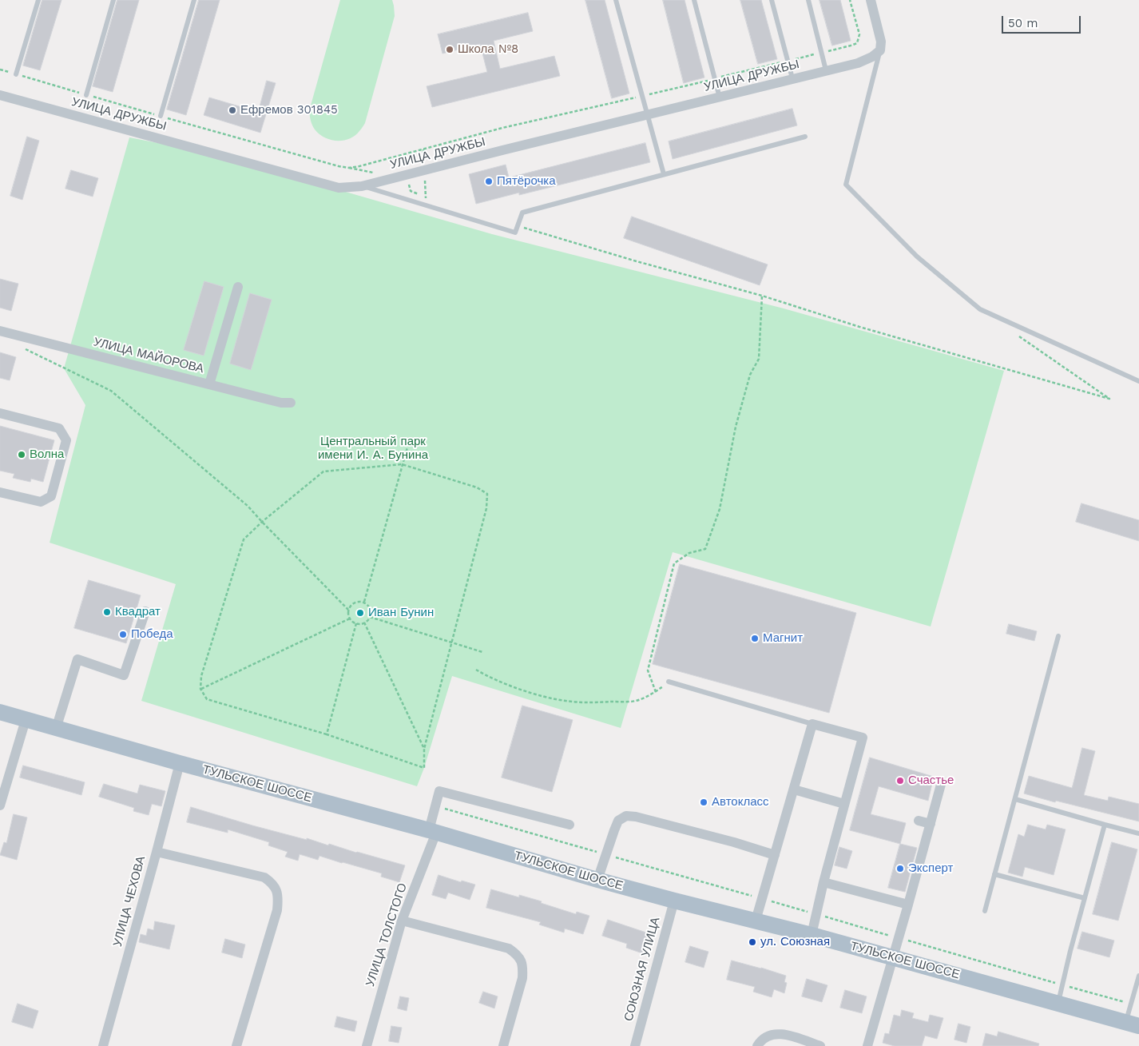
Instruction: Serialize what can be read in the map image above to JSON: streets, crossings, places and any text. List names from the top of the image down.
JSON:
{
  "streets": {
    "main road": ["ТУЛЬСКОЕ ШОССЕ"],
    "street": [
      "УЛИЦА ДРУЖБЫ",
      "УЛИЦА МАЙОРОВА",
      "УЛИЦА ЧЕХОВА",
      "УЛИЦА ТОЛСТОГО",
      "СОЮЗНАЯ УЛИЦА"
    ]
  },
  "crossings": [
    ["ТУЛЬСКОЕ ШОССЕ", "УЛИЦА ЧЕХОВА"],
    ["ТУЛЬСКОЕ ШОССЕ", "УЛИЦА ТОЛСТОГО"],
    ["ТУЛЬСКОЕ ШОССЕ", "СОЮЗНАЯ УЛИЦА"]
  ],
  "parks": ["Центральный парк имени И. А. Бунина"],
  "places": [
    "Школа №8",
    "Ефремов 301845",
    "Пятёрочка",
    "Волна",
    "Квадрат",
    "Иван Бунин",
    "Победа",
    "Магнит",
    "Счастье",
    "Автокласс",
    "Эксперт",
    "ул. Союзная"
  ],
  "scale_bar": "50 m"
}
